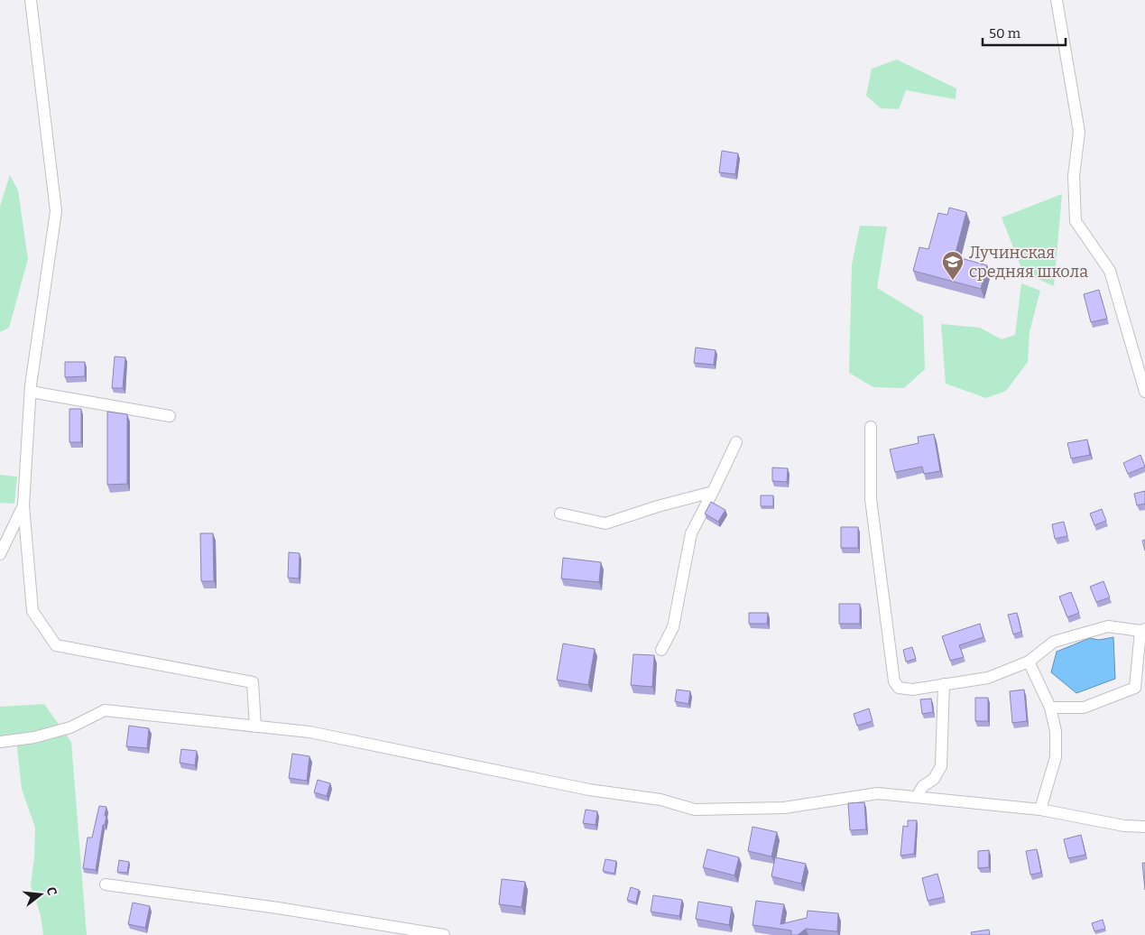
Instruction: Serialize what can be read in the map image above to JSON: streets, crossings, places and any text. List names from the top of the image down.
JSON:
{
  "places": {
    "school or university": ["Лучинская средняя школа"]
  },
  "scale_bar": "50 m",
  "north": "right"
}
